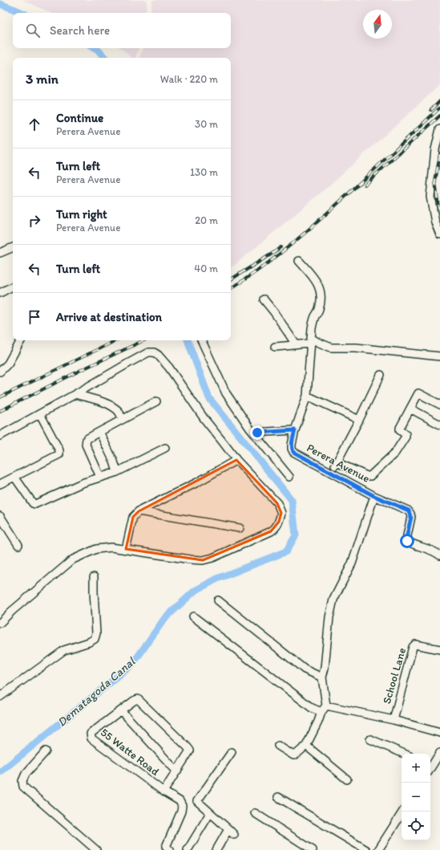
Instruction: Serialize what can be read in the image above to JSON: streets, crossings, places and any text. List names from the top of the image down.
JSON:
{
  "streets": {
    "street": ["Perera Avenue", "School Lane", "55 Watte Road"]
  },
  "water": ["Dematagoda Canal"],
  "north": "top",
  "page": {
    "search": "Search here",
    "heading": ["3 min", "Walk · 220 m"],
    "list": [
      ["Continue", "Perera Avenue", "30 m"],
      ["Turn left", "Perera Avenue", "130 m"],
      ["Turn right", "Perera Avenue", "20 m"],
      ["Turn left", "40 m"],
      "Arrive at destination"
    ],
    "map_buttons": ["+", "−"]
  }
}
